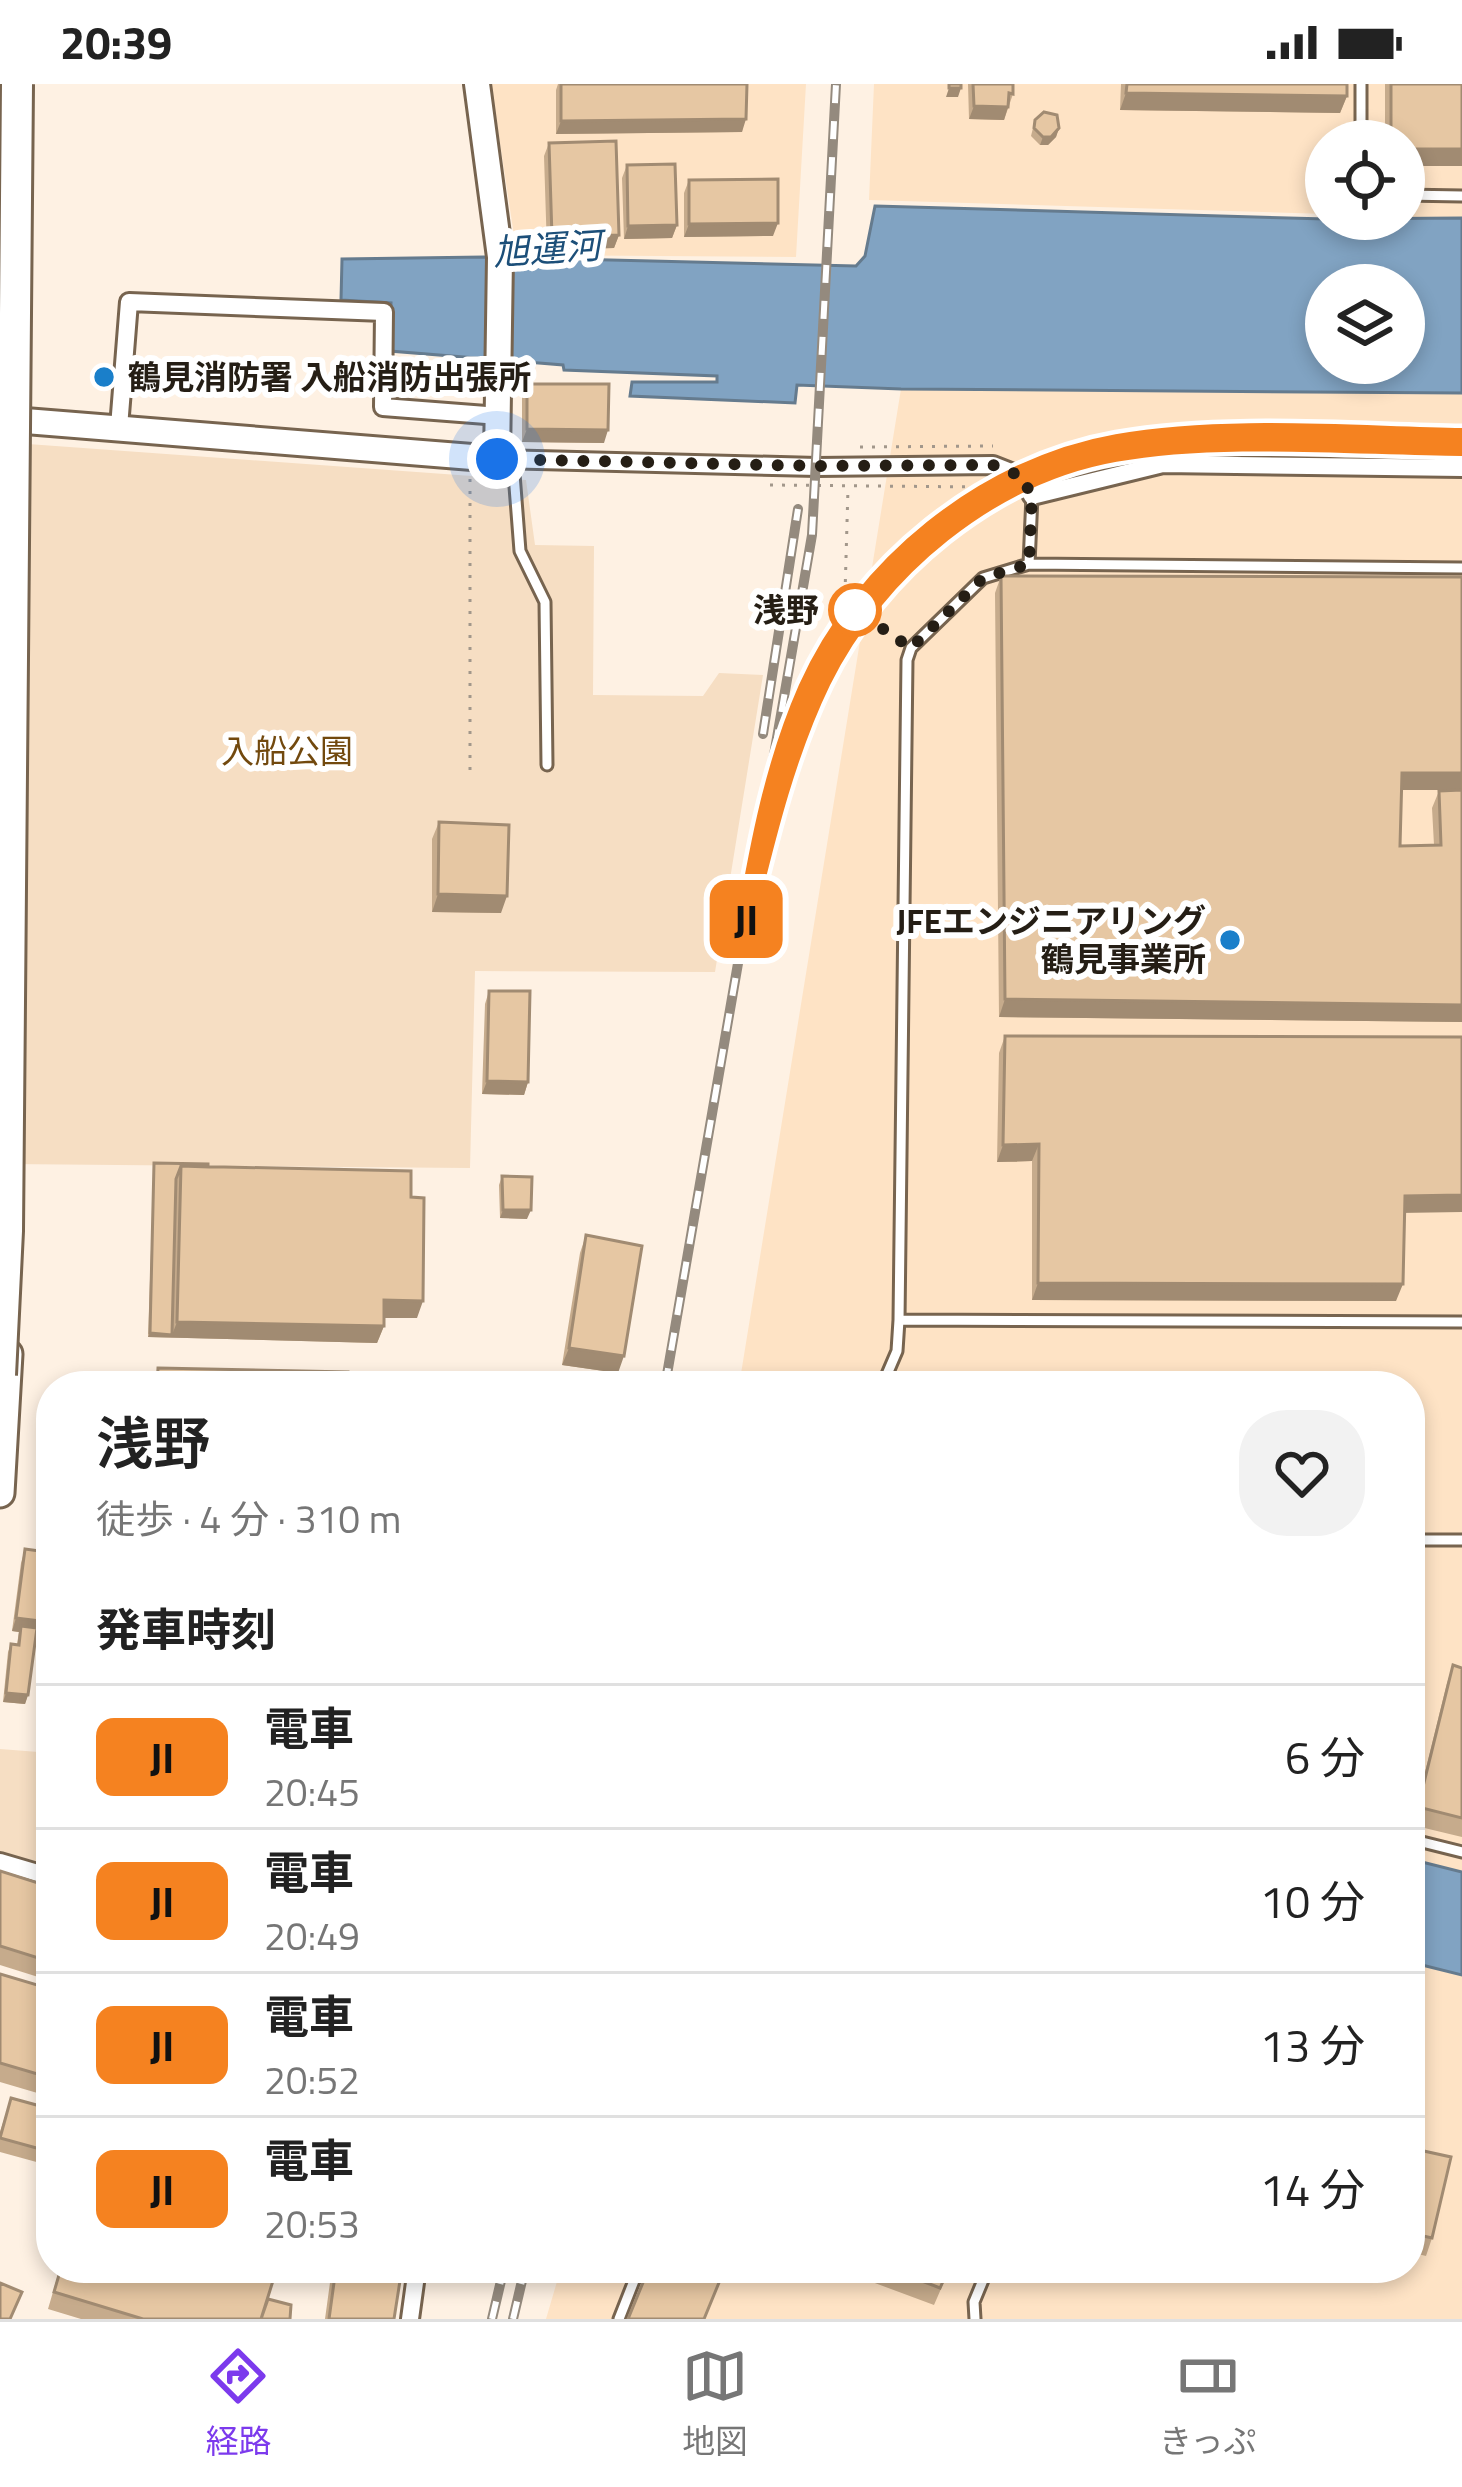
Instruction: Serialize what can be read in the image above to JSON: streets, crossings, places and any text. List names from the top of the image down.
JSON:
{
  "water": ["旭運河"],
  "parks": ["入船公園"],
  "places": ["鶴見消防署 入船消防出張所", "浅野", "JFEエンジニアリング 鶴見事業所"],
  "page": {
    "status": "20:39",
    "on_map": "JI",
    "heading": [
      ["浅野", "徒歩 · 4 分 · 310 m"],
      "発車時刻"
    ],
    "list": [
      {
        "mark": "JI",
        "name": "電車",
        "note": "20:45",
        "value": "6 分"
      },
      {
        "mark": "JI",
        "name": "電車",
        "note": "20:49",
        "value": "10 分"
      },
      {
        "mark": "JI",
        "name": "電車",
        "note": "20:52",
        "value": "13 分"
      },
      {
        "mark": "JI",
        "name": "電車",
        "note": "20:53",
        "value": "14 分"
      }
    ],
    "tabs": ["経路", "地図", "きっぷ"]
  }
}
